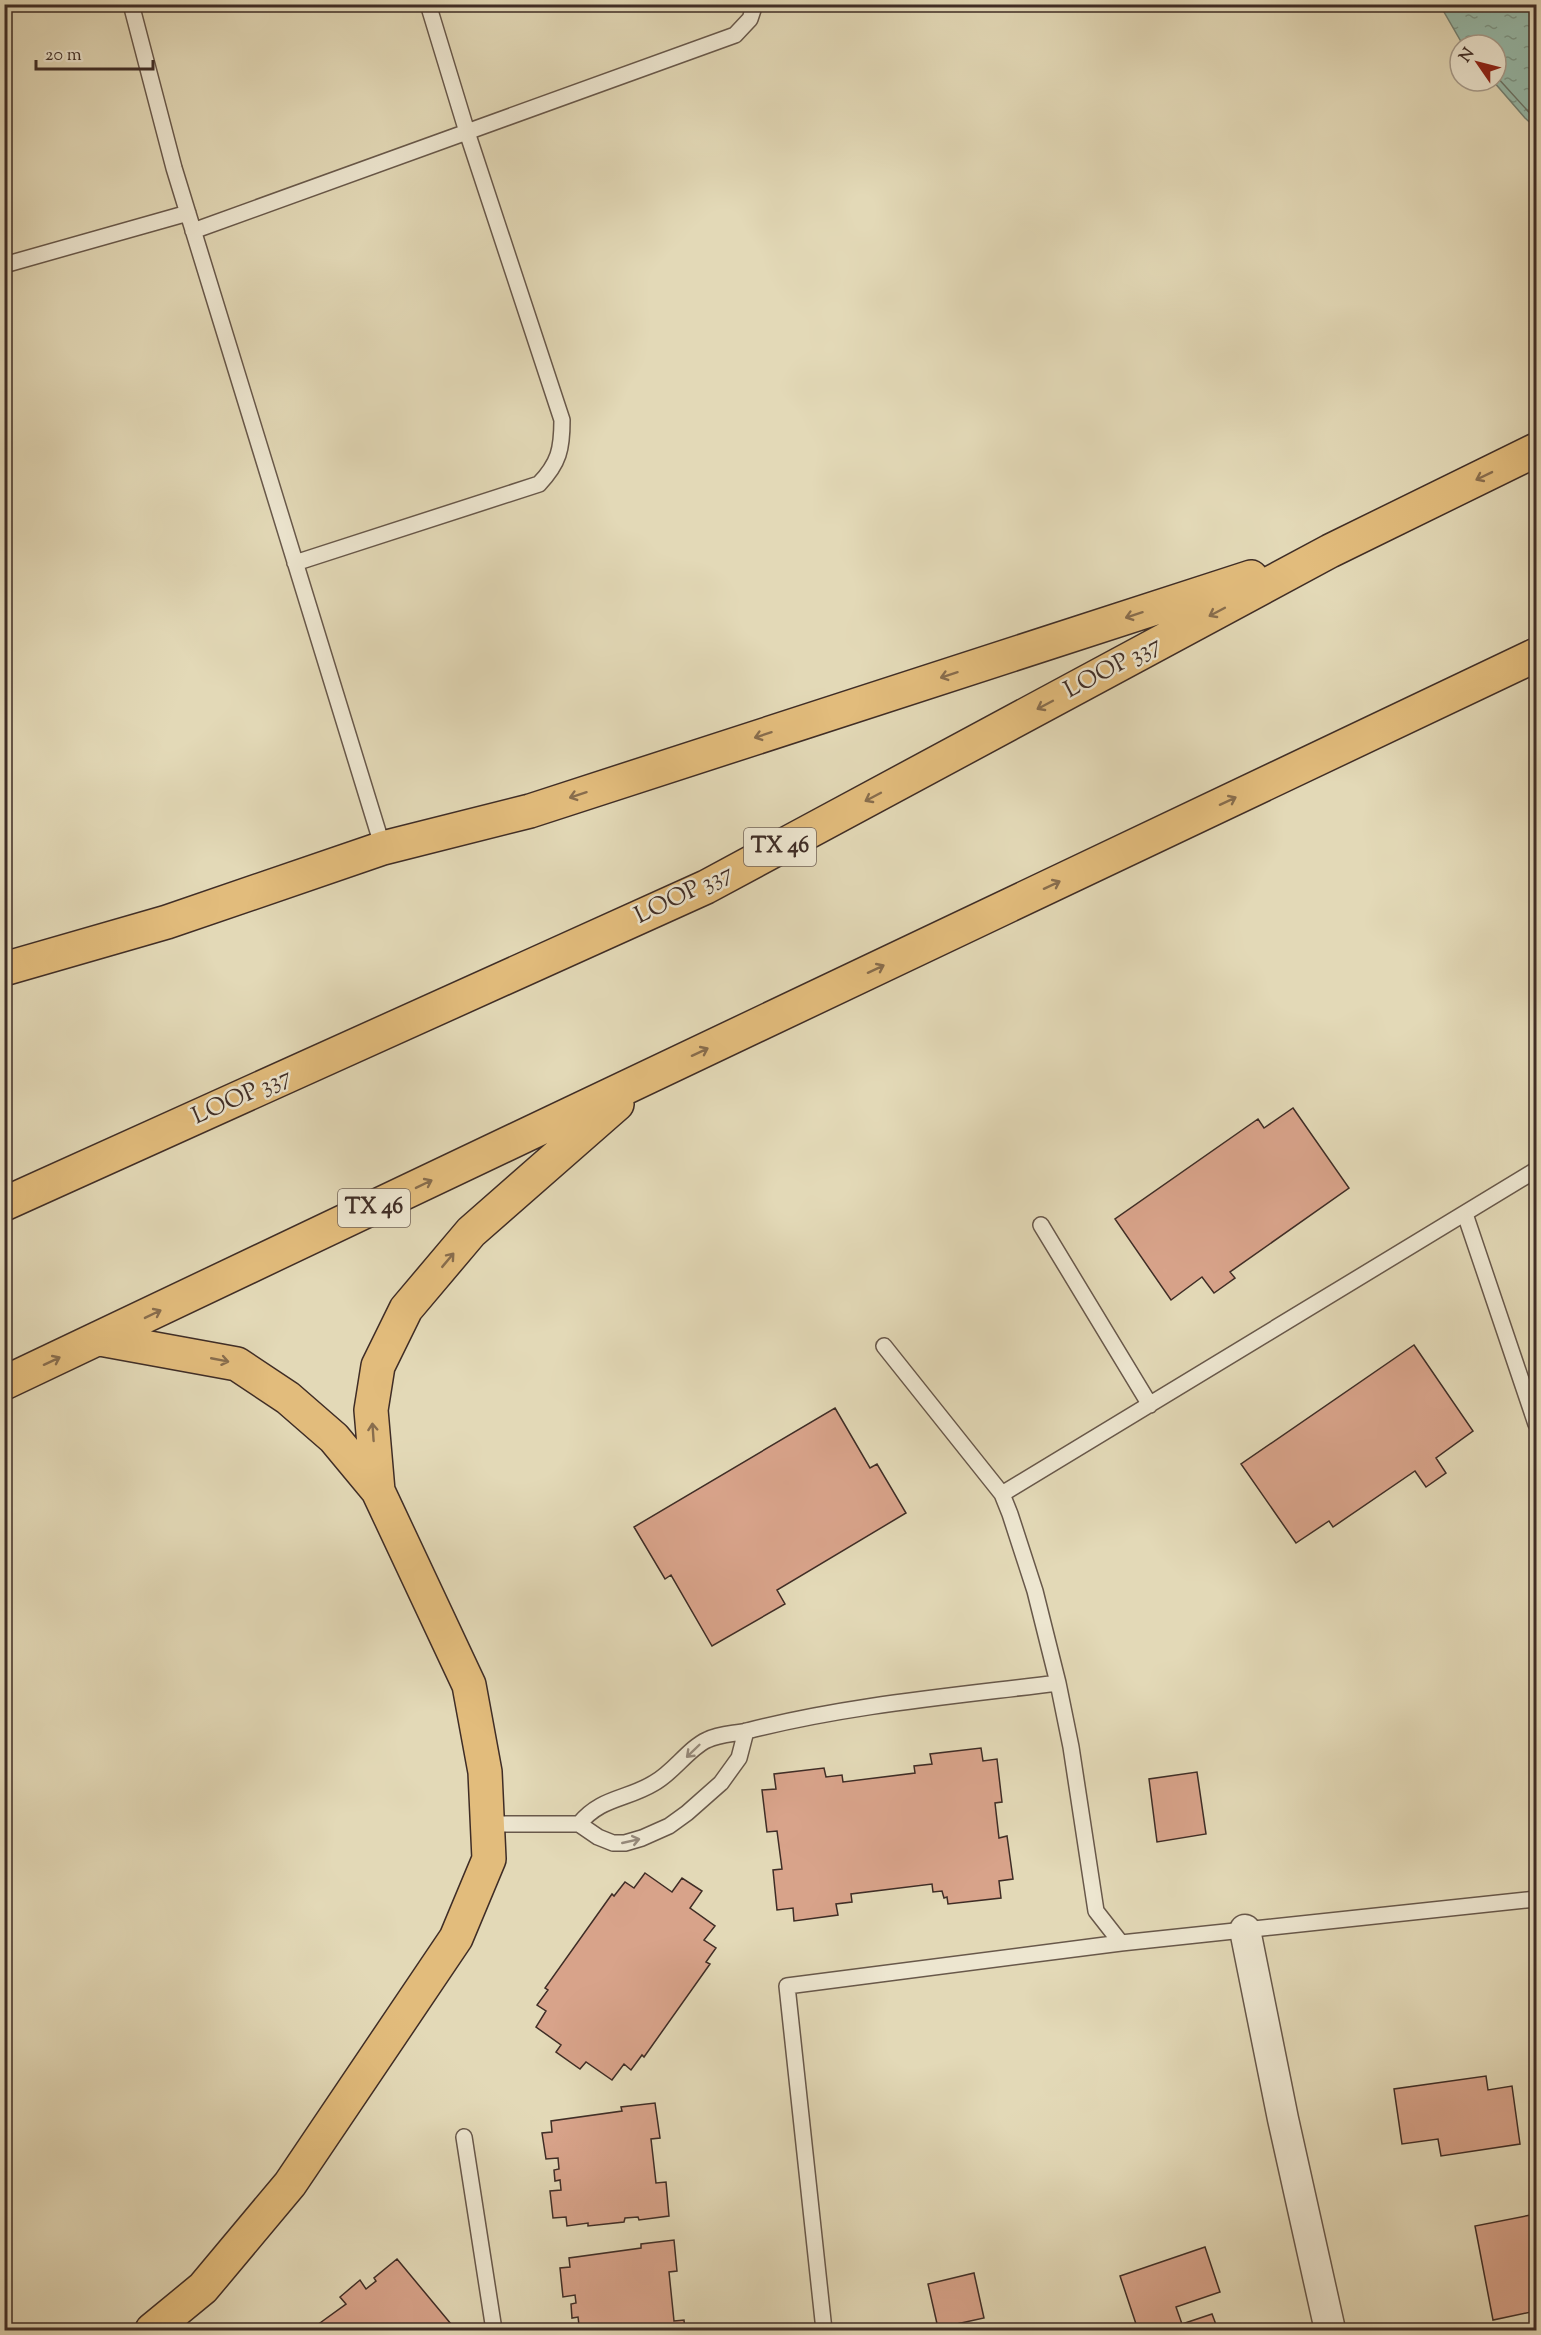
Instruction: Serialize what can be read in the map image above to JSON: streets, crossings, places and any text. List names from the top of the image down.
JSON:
{
  "streets": {
    "main road": ["LOOP 337", "TX 46"]
  },
  "scale_bar": "20 m",
  "north": "top left"
}
